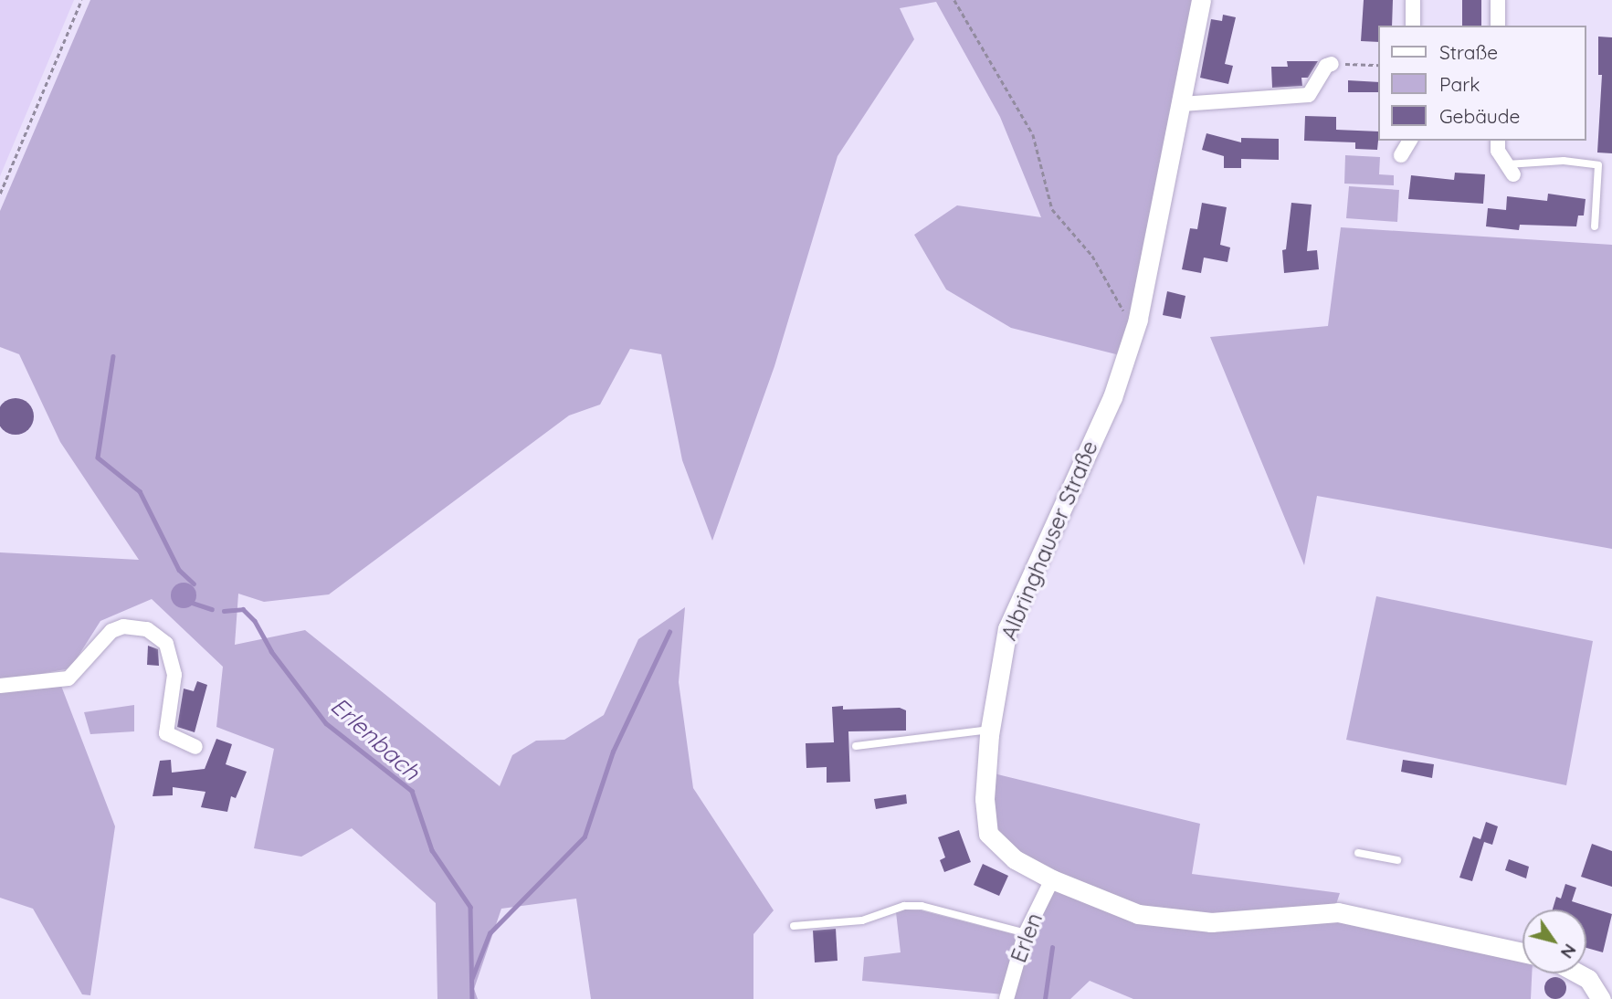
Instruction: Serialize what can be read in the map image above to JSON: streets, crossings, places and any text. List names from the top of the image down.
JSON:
{
  "streets": {
    "street": ["Albringhauser Straße", "Erlen"]
  },
  "crossings": [
    ["Albringhauser Straße", "Erlen"]
  ],
  "water": ["Erlenbach"],
  "legend": ["Straße", "Park", "Gebäude"],
  "north": "bottom right"
}
